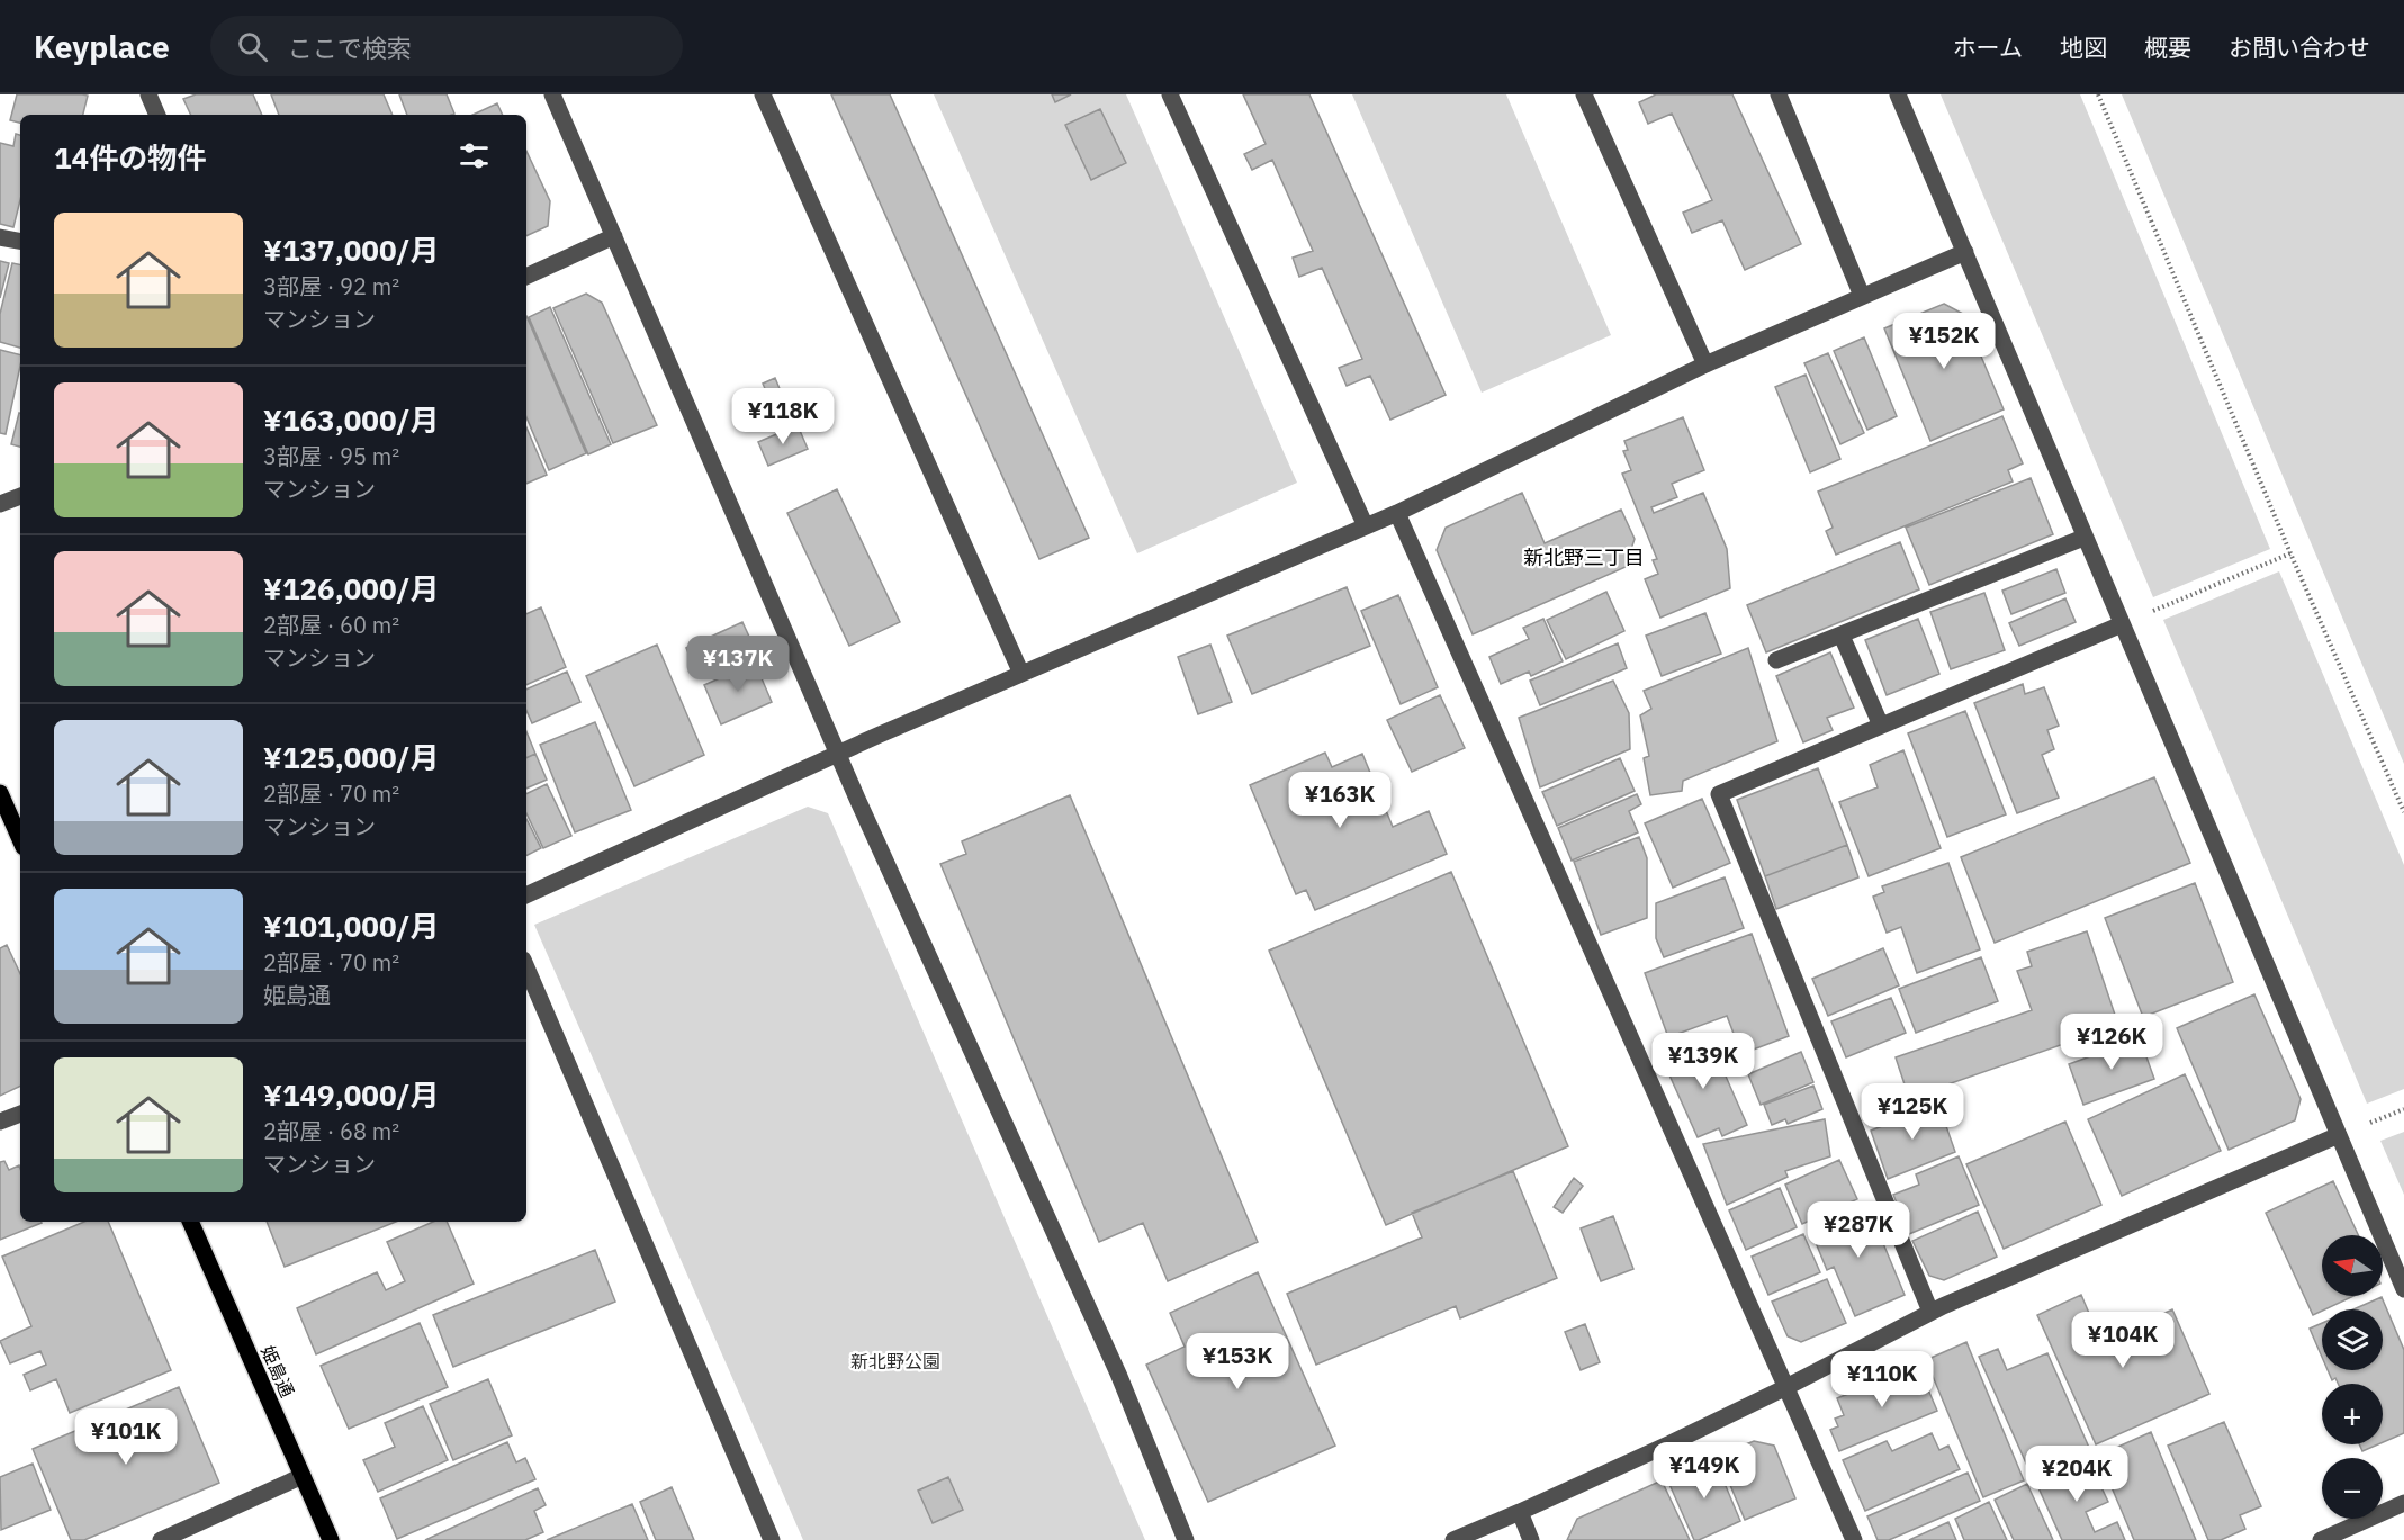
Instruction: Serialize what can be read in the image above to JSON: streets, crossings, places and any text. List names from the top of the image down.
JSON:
{
  "streets": {
    "main road": ["姫島通"]
  },
  "districts": ["新北野三丁目"],
  "parks": ["新北野公園"],
  "north": "left",
  "page": {
    "header": "Keyplace",
    "search": "ここで検索",
    "nav": [
      "ホーム",
      "地図",
      "概要",
      "お問い合わせ"
    ],
    "heading": "14件の物件",
    "list": [
      {
        "name": "¥137,000/月",
        "note": "3部屋 · 92 m² · マンション"
      },
      {
        "name": "¥163,000/月",
        "note": "3部屋 · 95 m² · マンション"
      },
      {
        "name": "¥126,000/月",
        "note": "2部屋 · 60 m² · マンション"
      },
      {
        "name": "¥125,000/月",
        "note": "2部屋 · 70 m² · マンション"
      },
      {
        "name": "¥101,000/月",
        "note": "2部屋 · 70 m² · 姫島通"
      },
      {
        "name": "¥149,000/月",
        "note": "2部屋 · 68 m² · マンション"
      }
    ],
    "price": [
      "¥152K",
      "¥118K",
      "¥137K",
      "¥163K",
      "¥126K",
      "¥139K",
      "¥125K",
      "¥287K",
      "¥104K",
      "¥153K",
      "¥110K",
      "¥101K",
      "¥149K",
      "¥204K"
    ],
    "map_buttons": ["+", "−"]
  }
}
